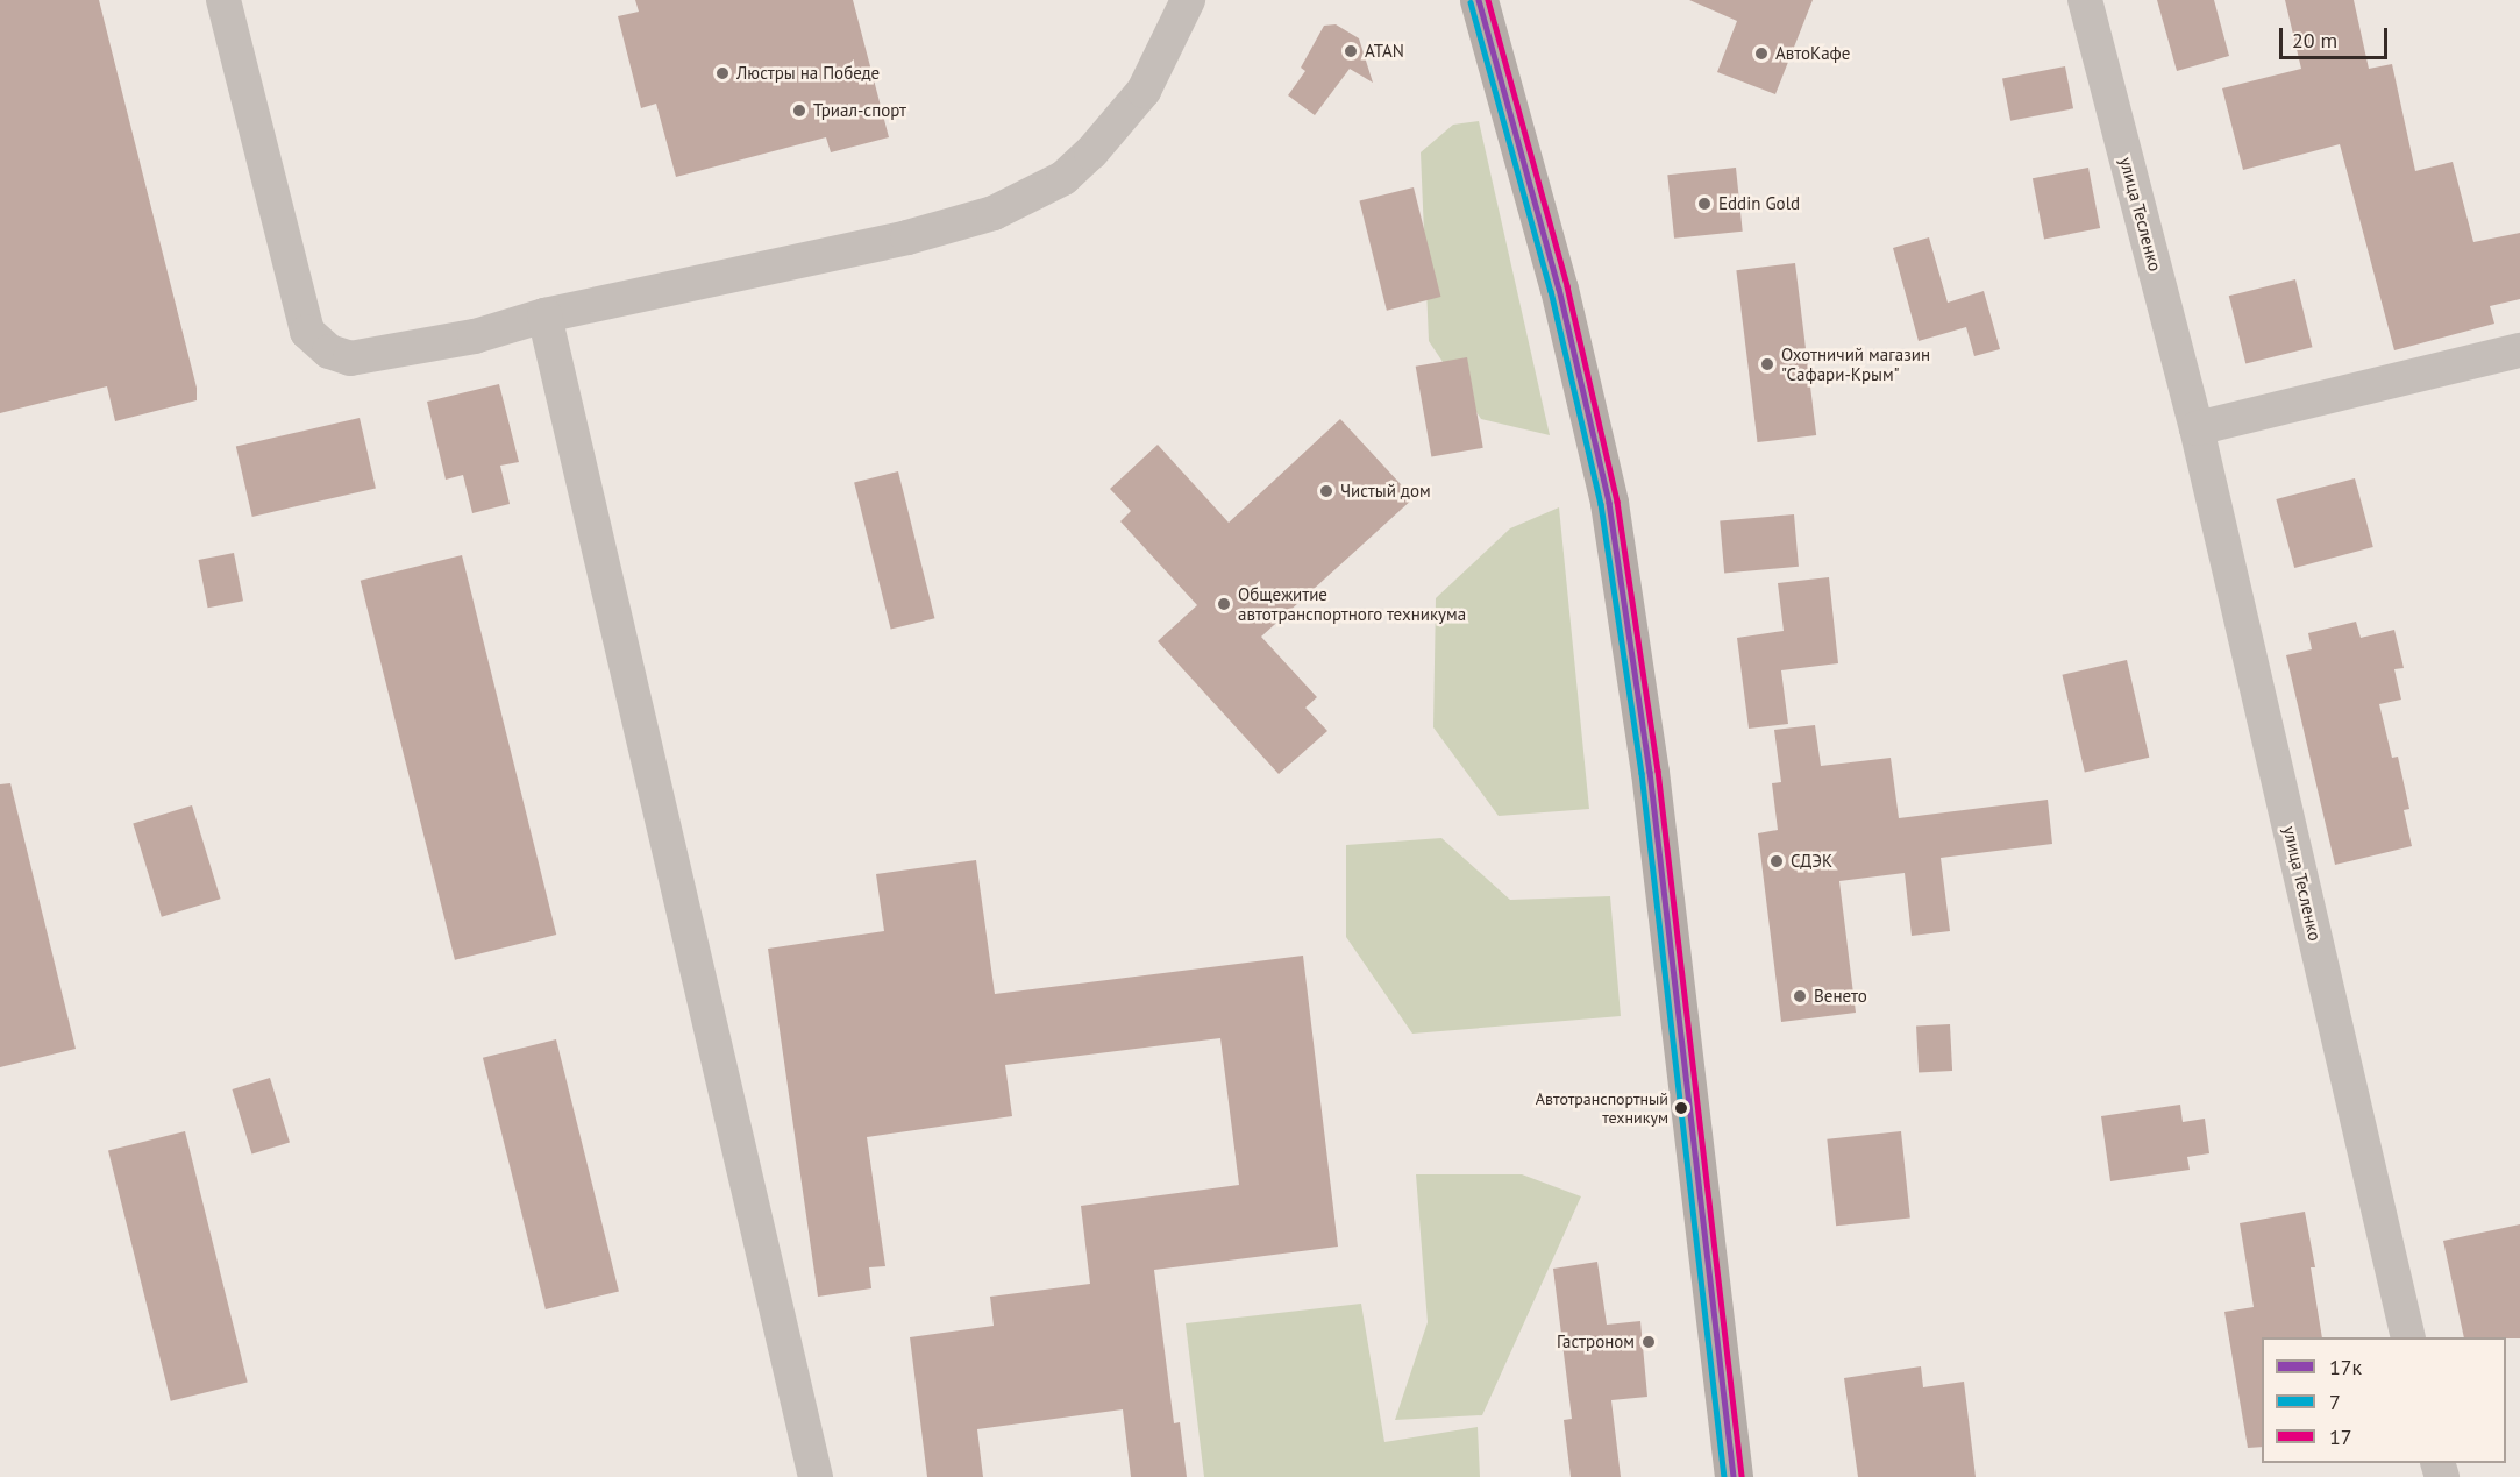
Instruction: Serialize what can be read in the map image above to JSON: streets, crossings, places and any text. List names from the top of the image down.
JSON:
{
  "streets": {
    "street": ["улица Тесленко"]
  },
  "places": [
    "ATAN",
    "АвтоКафе",
    "Люстры на Победе",
    "Триал-спорт",
    "Eddin Gold",
    "Охотничий магазин \"Сафари-Крым\"",
    "Чистый дом",
    "Общежитие автотранспортного техникума",
    "СДЭК",
    "Венето",
    "Автотранспортный техникум",
    "Гастроном"
  ],
  "lines": ["transit line 17к", "transit line 17", "transit line 7"],
  "legend": ["17к", "7", "17"],
  "scale_bar": "20 m"
}
